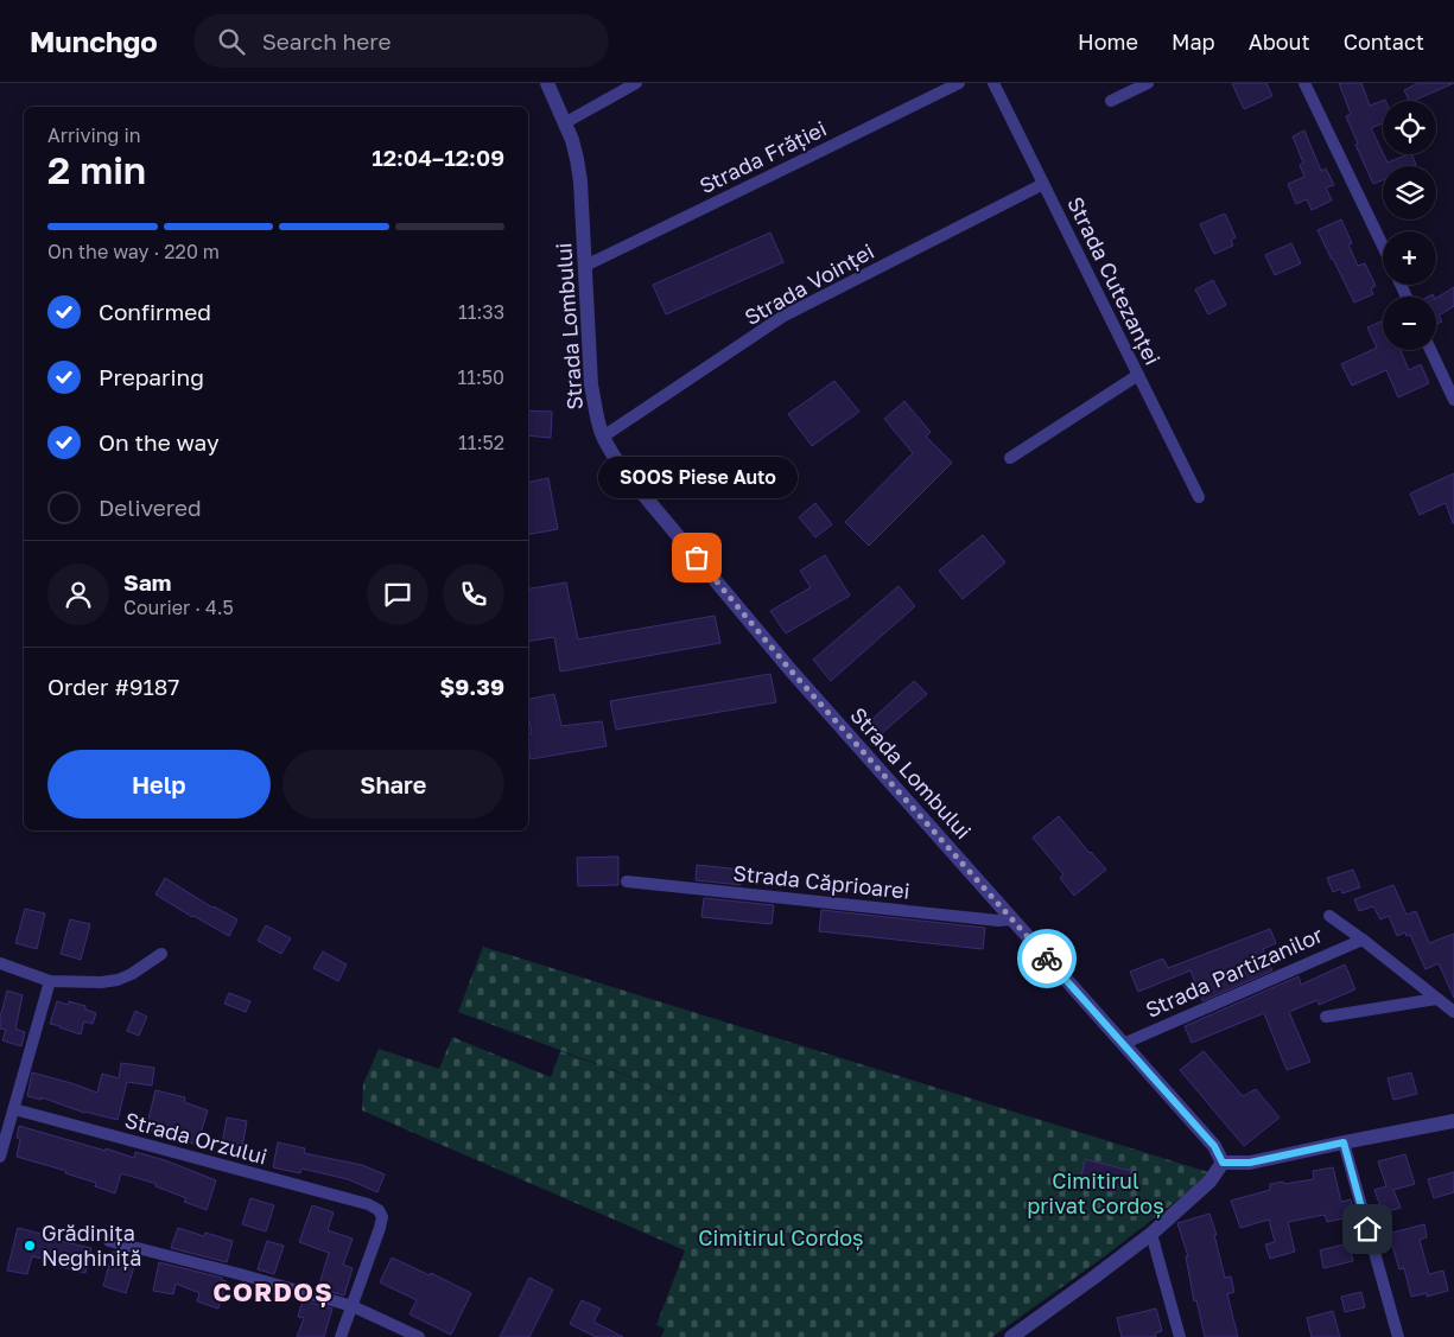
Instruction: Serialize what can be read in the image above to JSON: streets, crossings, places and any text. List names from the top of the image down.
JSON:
{
  "streets": {
    "street": [
      "Strada Frăției",
      "Strada Cutezanței",
      "Strada Voinței",
      "Strada Lombului",
      "Strada Căprioarei",
      "Strada Partizanilor",
      "Strada Orzului"
    ]
  },
  "crossings": [
    ["Strada Frăției", "Strada Lombului"],
    ["Strada Cutezanței", "Strada Voinței"],
    ["Strada Voinței", "Strada Lombului"],
    ["Strada Lombului", "Strada Căprioarei"],
    ["Strada Lombului", "Strada Partizanilor"]
  ],
  "districts": ["CORDOȘ"],
  "parks": ["Cimitirul privat Cordoș", "Cimitirul Cordoș"],
  "places": ["SOOS Piese Auto", "Grădinița Neghiniță"],
  "page": {
    "header": "Munchgo",
    "search": "Search here",
    "nav": [
      "Home",
      "Map",
      "About",
      "Contact"
    ],
    "map_buttons": ["+", "−"],
    "heading": ["2 min", "Arriving in", "12:04–12:09"],
    "panel": [
      "Sam",
      "Courier · 4.5",
      "Order #9187",
      "$9.39"
    ],
    "bar": "On the way · 220 m",
    "list": [
      ["Confirmed", "11:33"],
      ["Preparing", "11:50"],
      ["On the way", "11:52"],
      "Delivered"
    ],
    "bubble": "SOOS Piese Auto",
    "buttons": ["Help", "Share"]
  }
}
